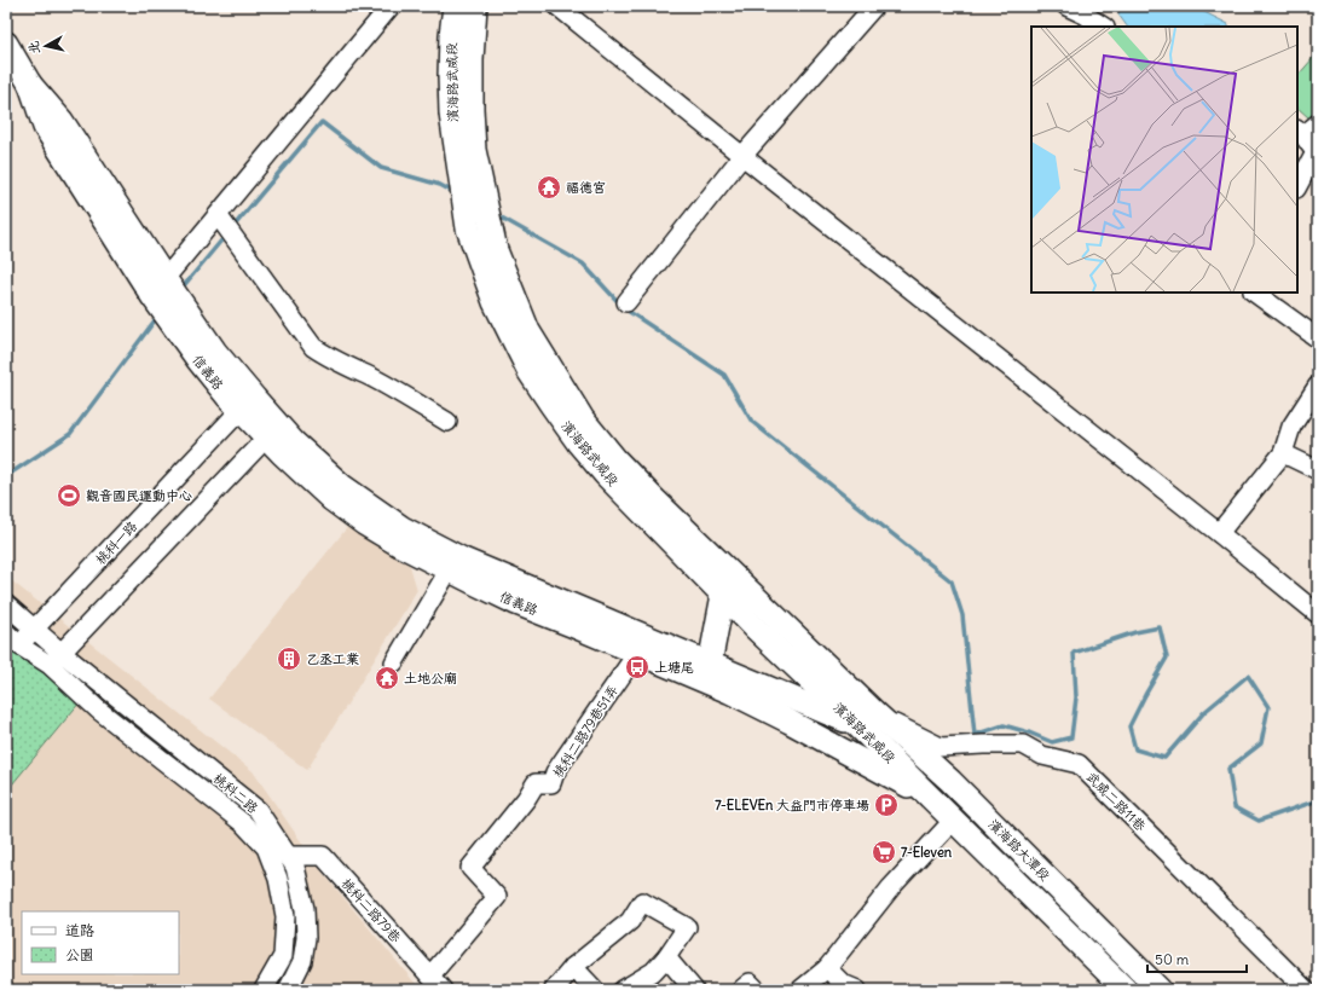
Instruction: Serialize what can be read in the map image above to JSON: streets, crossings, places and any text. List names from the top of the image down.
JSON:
{
  "streets": {
    "main road": ["濱海路武威段", "信義路", "濱海路大潭段"],
    "street": [
      "桃科一路",
      "桃科二路79巷51弄",
      "桃科二路",
      "武威二路11巷",
      "桃科二路79巷"
    ]
  },
  "crossings": [
    ["濱海路武威段", "信義路"],
    ["濱海路武威段", "武威二路11巷"],
    ["濱海路武威段", "濱海路大潭段"],
    ["信義路", "桃科一路"],
    ["信義路", "桃科二路79巷51弄"],
    ["信義路", "武威二路11巷"],
    ["信義路", "濱海路大潭段"],
    ["桃科二路79巷51弄", "桃科二路79巷"],
    ["桃科二路", "桃科二路79巷"],
    ["武威二路11巷", "濱海路大潭段"]
  ],
  "places": {
    "temple": ["福德宮", "土地公廟"],
    "sports": ["觀音國民運動中心"],
    "building": ["乙丞工業"],
    "bus stop": ["上塘尾"],
    "parking": ["7-ELEVEn 大益門市停車場"],
    "supermarket": ["7-Eleven"]
  },
  "legend": ["道路", "公園"],
  "scale_bar": "50 m",
  "north": "left"
}
